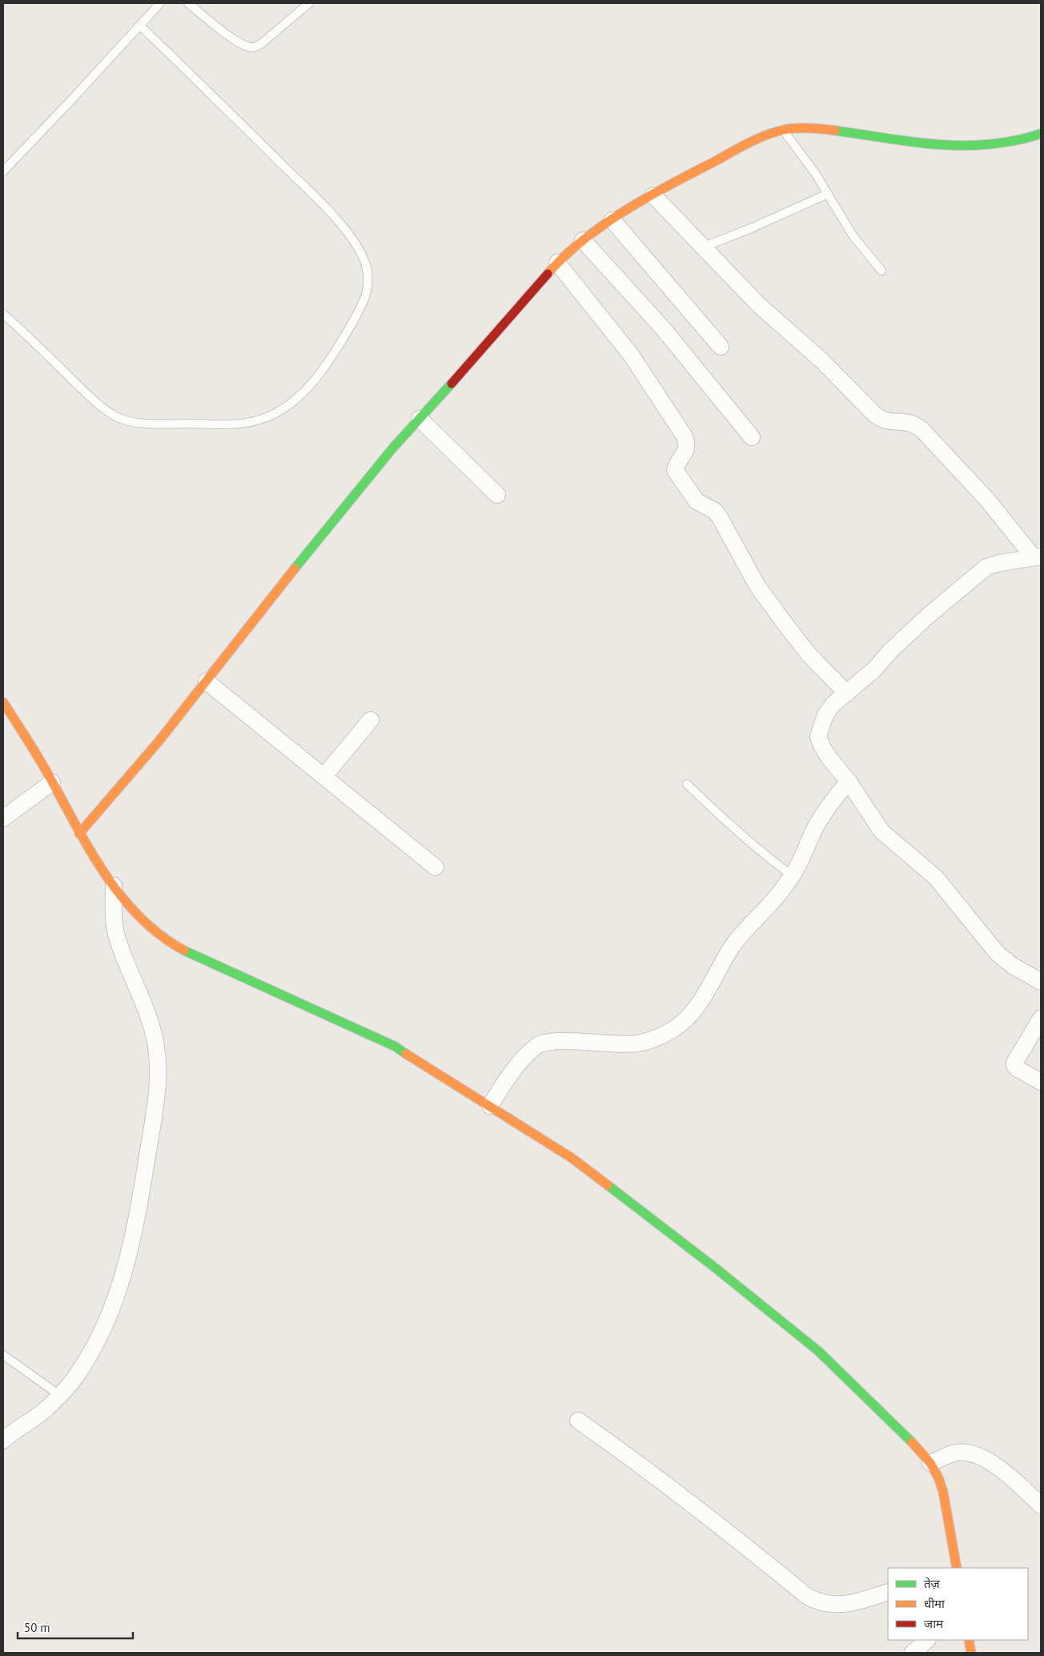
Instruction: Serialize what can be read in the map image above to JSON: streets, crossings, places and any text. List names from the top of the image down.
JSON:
{
  "legend": ["तेज़", "धीमा", "जाम"],
  "scale_bar": "50 m"
}
